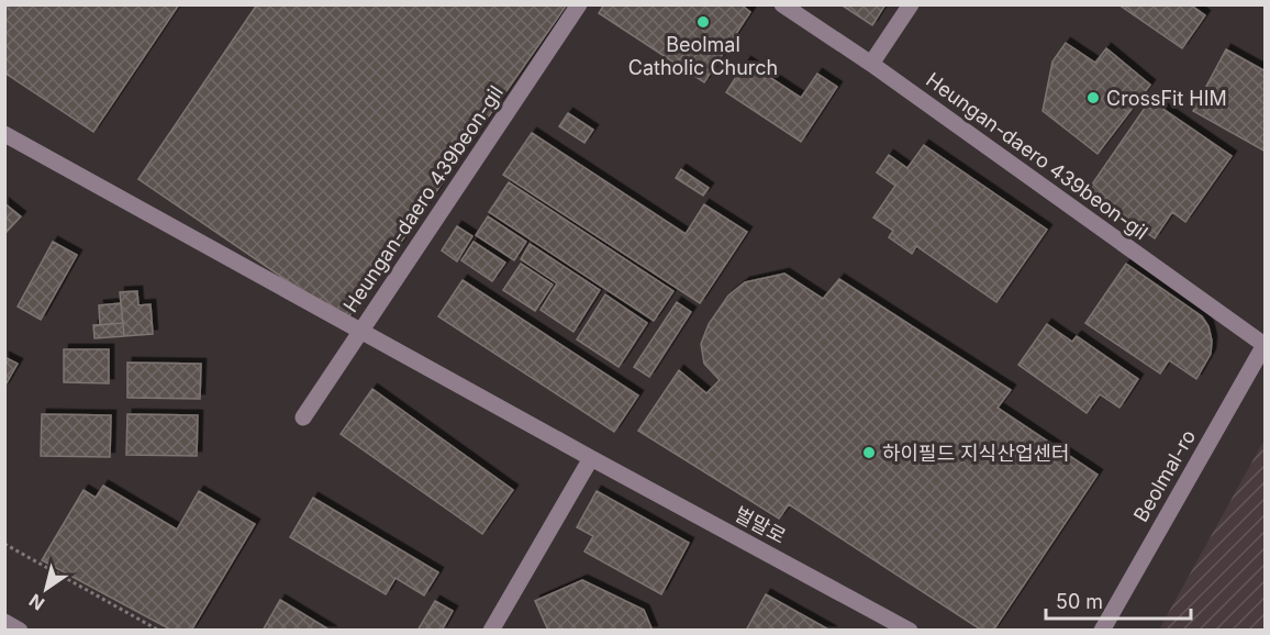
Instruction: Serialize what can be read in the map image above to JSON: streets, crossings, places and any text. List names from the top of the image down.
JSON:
{
  "streets": {
    "street": ["Heungan-daero 439beon-gil", "Beolmal-ro", "벌말로"]
  },
  "crossings": [
    ["Heungan-daero 439beon-gil", "Beolmal-ro"],
    ["Heungan-daero 439beon-gil", "벌말로"]
  ],
  "places": ["Beolmal Catholic Church", "CrossFit HIM", "하이필드 지식산업센터"],
  "scale_bar": "50 m",
  "north": "bottom left"
}
